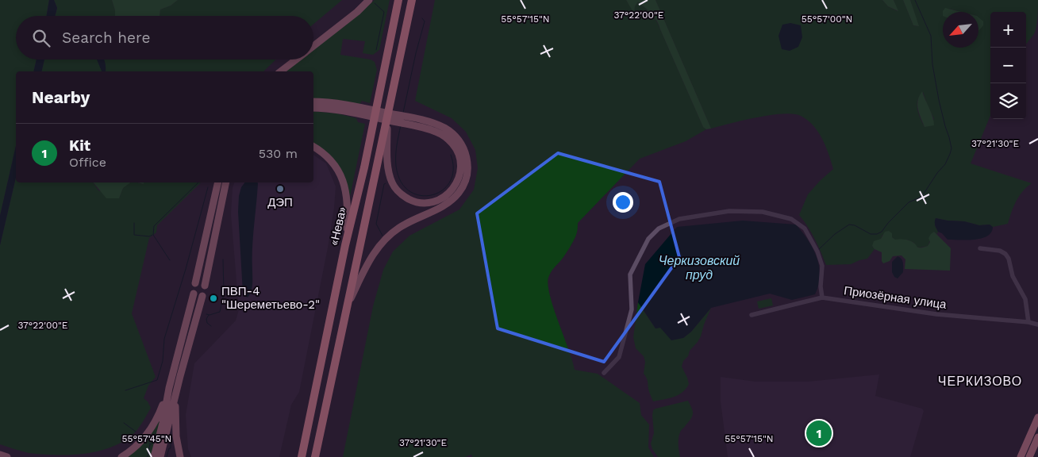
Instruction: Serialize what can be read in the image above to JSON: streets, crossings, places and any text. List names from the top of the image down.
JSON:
{
  "streets": {
    "highway": ["«Нева»"],
    "street": ["Приозёрная улица"]
  },
  "districts": ["ЧЕРКИЗОВО"],
  "water": ["Черкизовский пруд"],
  "places": ["ДЭП", "ПВП-4 \"Шереметьево-2\""],
  "north": "bottom left",
  "page": {
    "map_buttons": ["+", "−"],
    "search": "Search here",
    "heading": "Nearby",
    "list": [
      {
        "mark": "1",
        "name": "Kit",
        "note": "Office",
        "value": "530 m"
      }
    ],
    "pins": "1"
  },
  "coordinates": [
    "37°22'00\"E",
    "55°57'15\"N",
    "55°57'00\"N",
    "37°21'30\"E",
    "55°57'45\"N"
  ]
}
